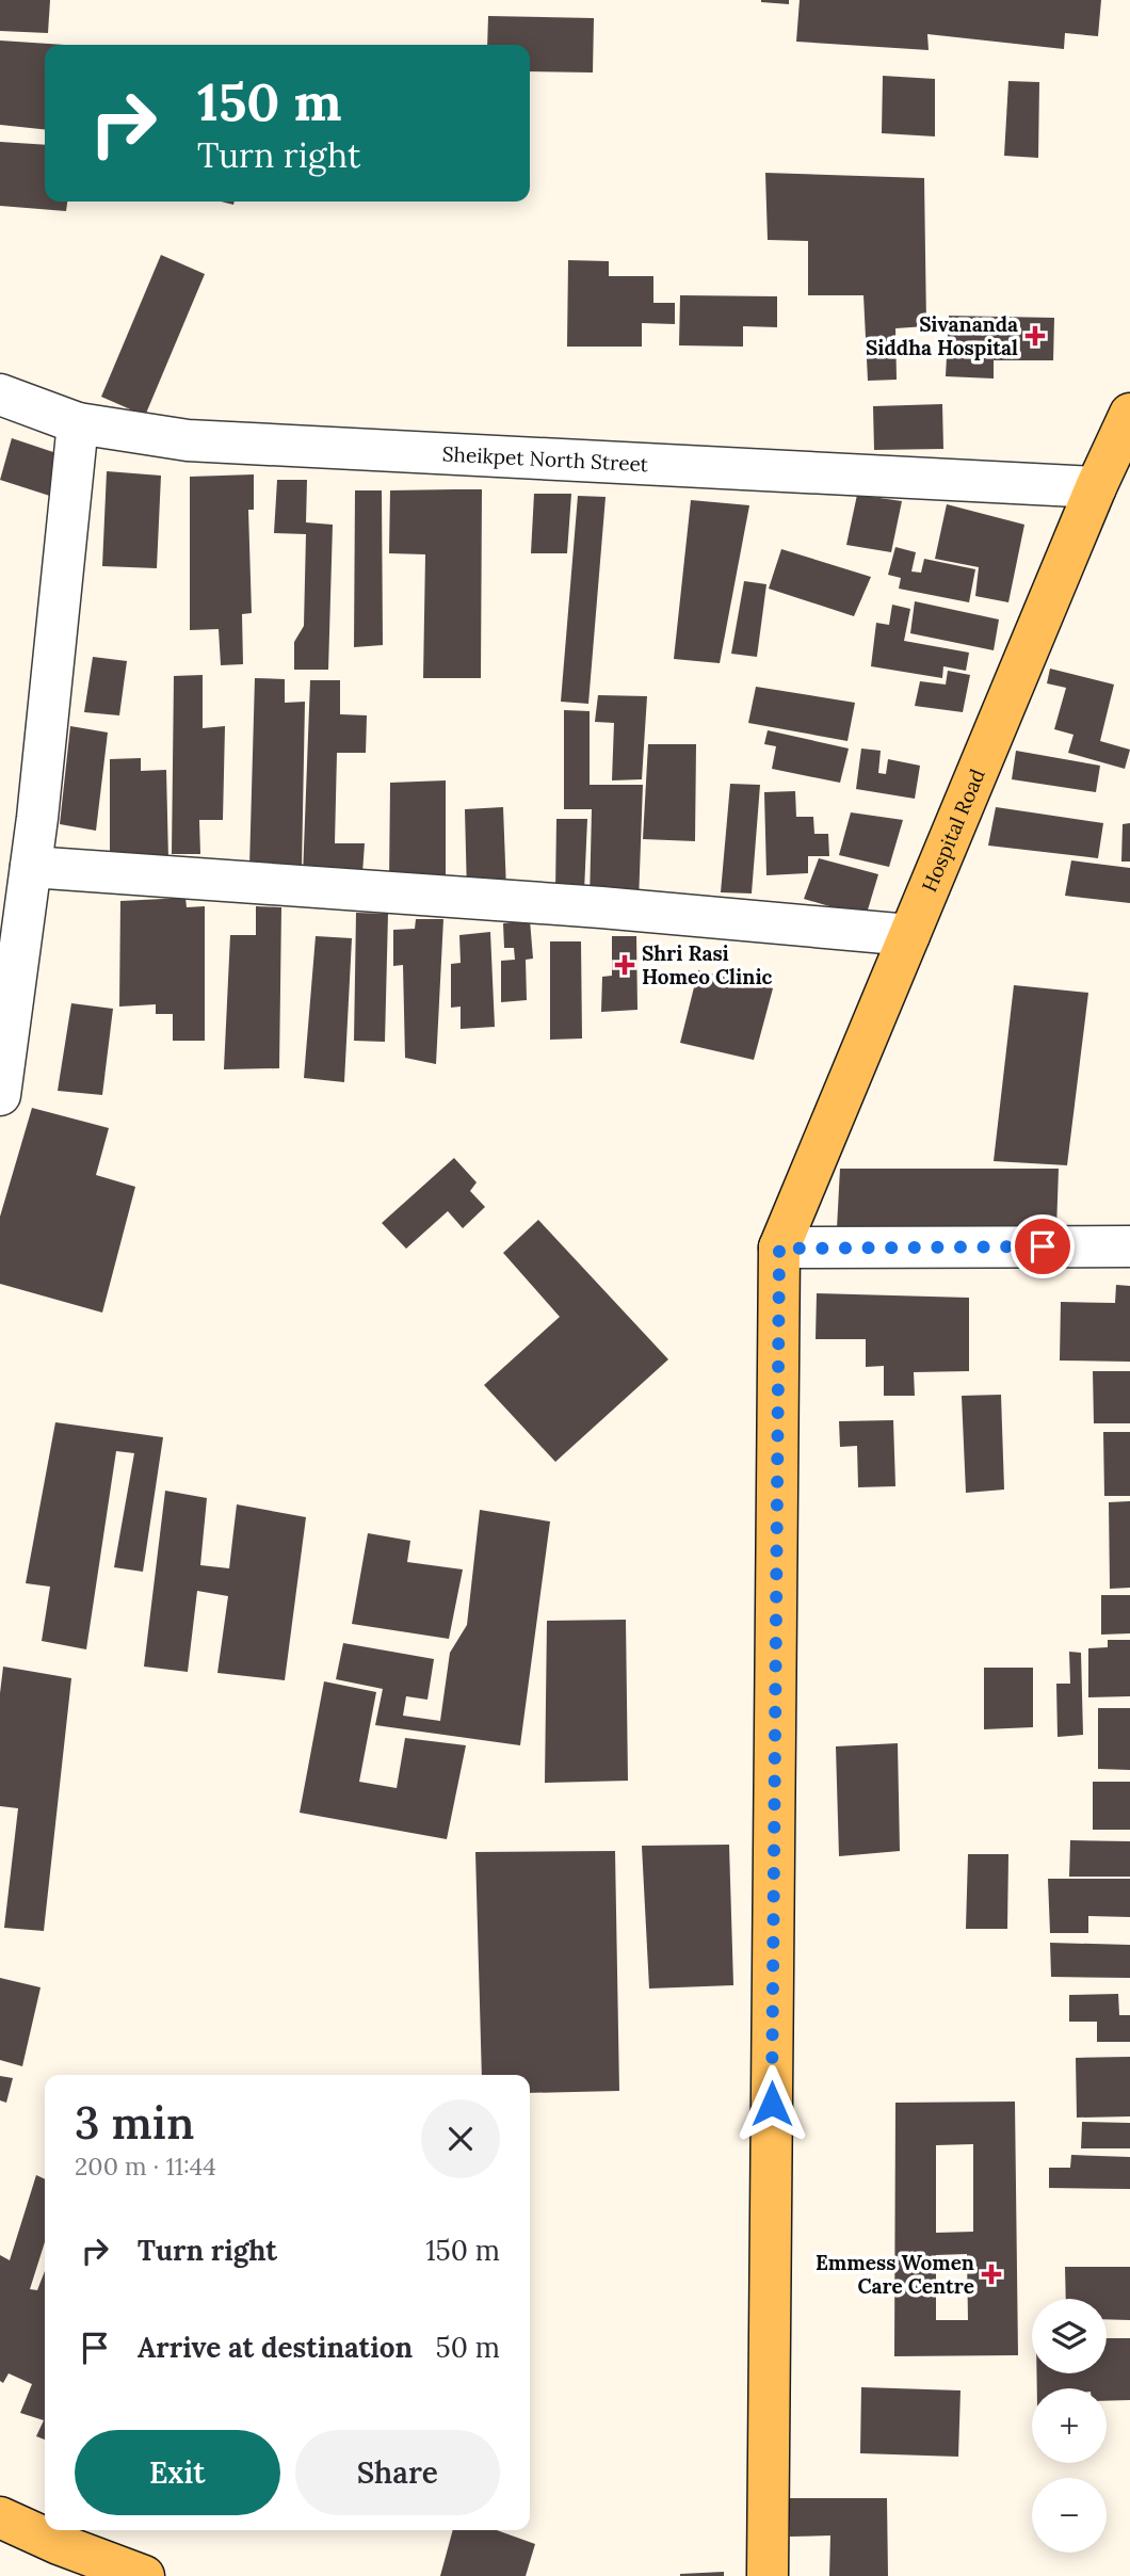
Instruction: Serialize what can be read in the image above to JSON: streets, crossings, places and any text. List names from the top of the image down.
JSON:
{
  "streets": {
    "main road": ["Hospital Road"],
    "street": ["Sheikpet North Street"]
  },
  "crossings": [
    ["Sheikpet North Street", "Hospital Road"]
  ],
  "places": {
    "health": ["Sivananda Siddha Hospital", "Shri Rasi Homeo Clinic", "Emmess Women Care Centre"]
  },
  "page": {
    "turn": ["150 m", "Turn right"],
    "heading": ["3 min", "200 m · 11:44"],
    "list": [
      {
        "name": "Turn right",
        "value": "150 m"
      },
      {
        "name": "Arrive at destination",
        "value": "50 m"
      }
    ],
    "map_buttons": ["+", "−"],
    "buttons": ["Exit", "Share"]
  }
}
